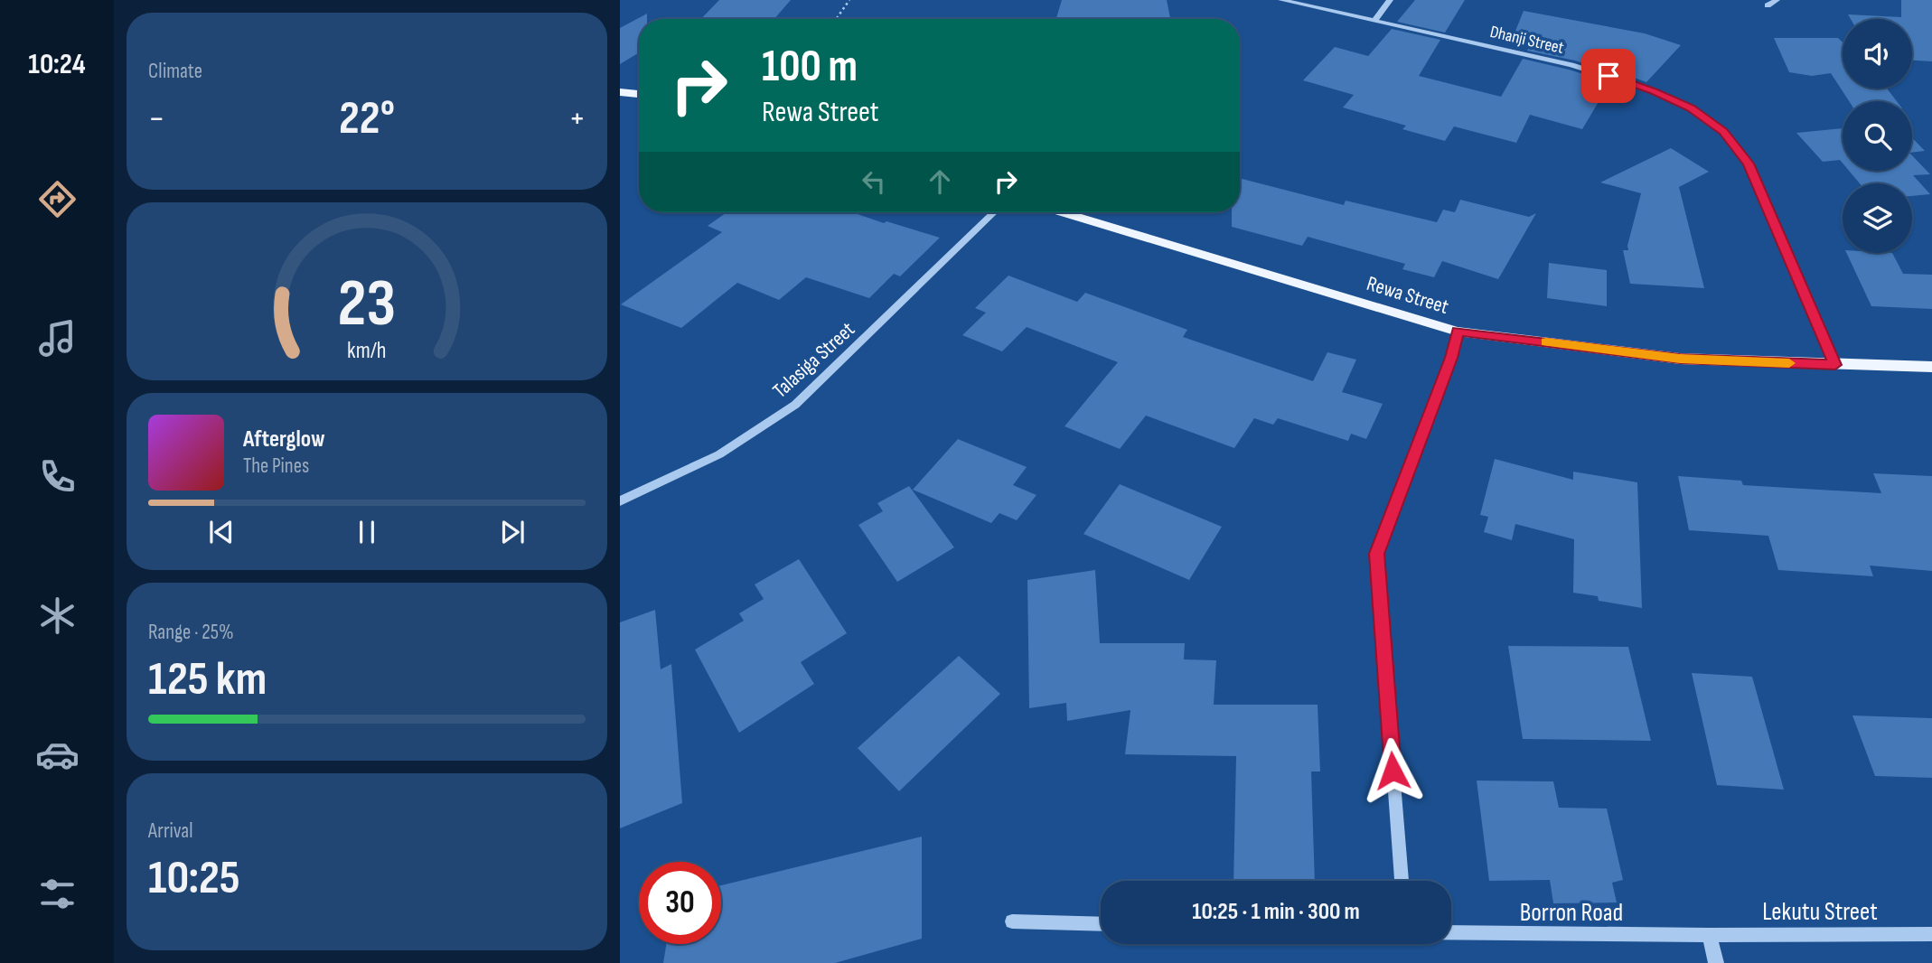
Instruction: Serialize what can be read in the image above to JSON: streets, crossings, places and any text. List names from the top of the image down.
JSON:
{
  "streets": {
    "main road": ["Rewa Street"],
    "street": [
      "Dhanji Street",
      "Talasiga Street",
      "Lekutu Street",
      "Borron Road"
    ]
  },
  "crossings": [
    ["Dhanji Street", "Rewa Street"],
    ["Lekutu Street", "Borron Road"]
  ],
  "page": {
    "tabs": "10:24",
    "tile": [
      "Climate",
      ["Range · 25%", "125 km"],
      ["Arrival", "10:25"]
    ],
    "turn": ["100 m", "Rewa Street"],
    "heat": ["−", "22°", "+"],
    "song": ["Afterglow", "The Pines"],
    "limit": "30",
    "trip": "10:25 · 1 min · 300 m",
    "gauge": ["23", "km/h"]
  }
}
